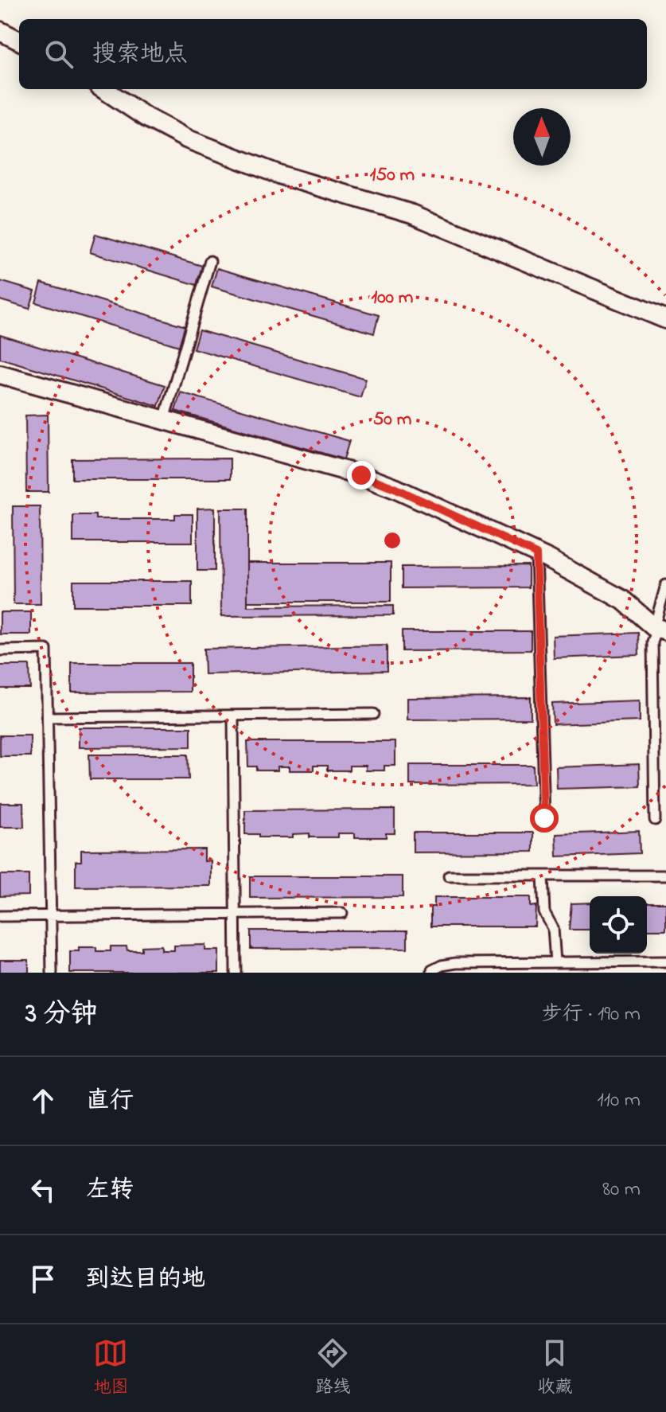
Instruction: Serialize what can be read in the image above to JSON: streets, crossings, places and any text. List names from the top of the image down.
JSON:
{
  "north": "top",
  "page": {
    "search": "搜索地点",
    "heading": ["3 分钟", "步行 · 190 m"],
    "list": [
      ["直行", "110 m"],
      ["左转", "80 m"],
      "到达目的地"
    ],
    "nav": ["地图", "路线", "收藏"]
  },
  "rings": ["150 m", "100 m", "50 m"]
}
